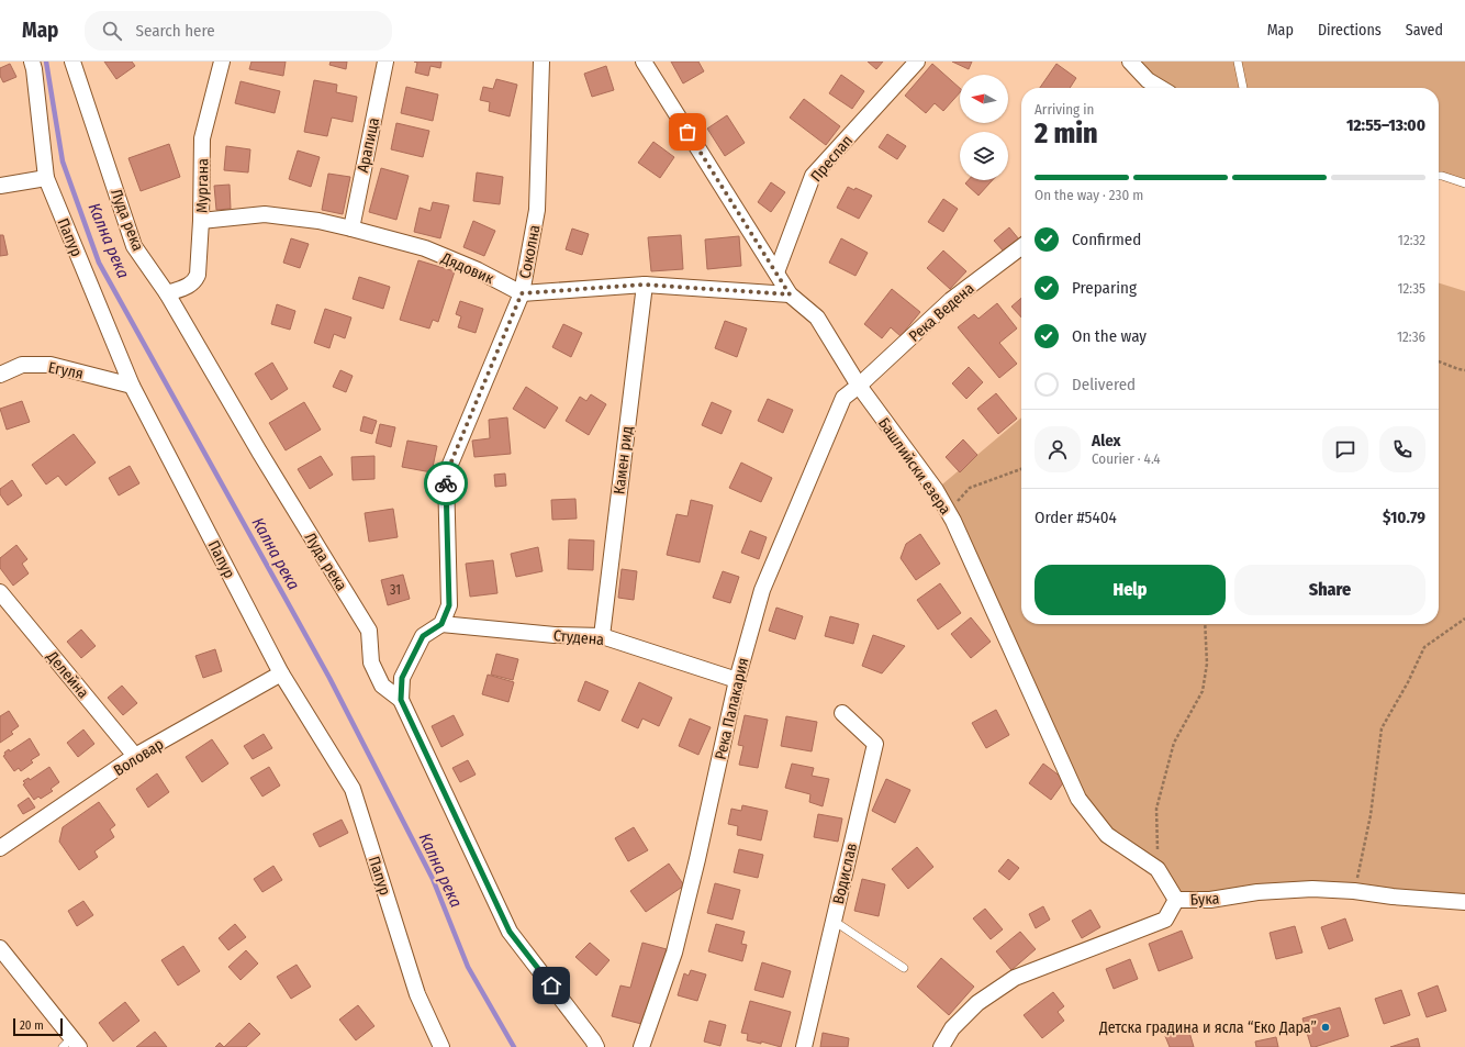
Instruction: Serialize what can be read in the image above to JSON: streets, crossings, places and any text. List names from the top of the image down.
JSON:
{
  "streets": {
    "street": [
      "Арапица",
      "Преслап",
      "Мургана",
      "Луда река",
      "Папур",
      "Соколна",
      "Дядовик",
      "Река Ведена",
      "Егуля",
      "Камен рид",
      "Башлийски езера",
      "Студена",
      "Делейна",
      "Река Палакария",
      "Воловар",
      "Водислав",
      "Бука"
    ]
  },
  "crossings": [
    ["Арапица", "Дядовик"],
    ["Преслап", "Башлийски езера"],
    ["Мургана", "Луда река"],
    ["Мургана", "Дядовик"],
    ["Папур", "Егуля"],
    ["Папур", "Воловар"],
    ["Соколна", "Дядовик"],
    ["Соколна", "Студена"],
    ["Река Ведена", "Башлийски езера"],
    ["Река Ведена", "Река Палакария"],
    ["Камен рид", "Студена"],
    ["Башлийски езера", "Река Палакария"],
    ["Башлийски езера", "Бука"],
    ["Студена", "Река Палакария"],
    ["Делейна", "Воловар"]
  ],
  "water": ["Кална река"],
  "places": ["Детска градина и ясла “Еко Дара”"],
  "house_numbers": ["31"],
  "scale_bar": "20 m",
  "north": "left",
  "page": {
    "header": "Map",
    "search": "Search here",
    "nav": ["Map", "Directions", "Saved"],
    "heading": ["2 min", "Arriving in", "12:55–13:00"],
    "panel": [
      "Alex",
      "Courier · 4.4",
      "Order #5404",
      "$10.79"
    ],
    "bar": "On the way · 230 m",
    "list": [
      ["Confirmed", "12:32"],
      ["Preparing", "12:35"],
      ["On the way", "12:36"],
      "Delivered"
    ],
    "buttons": ["Help", "Share"],
    "scale": "20 m"
  }
}
